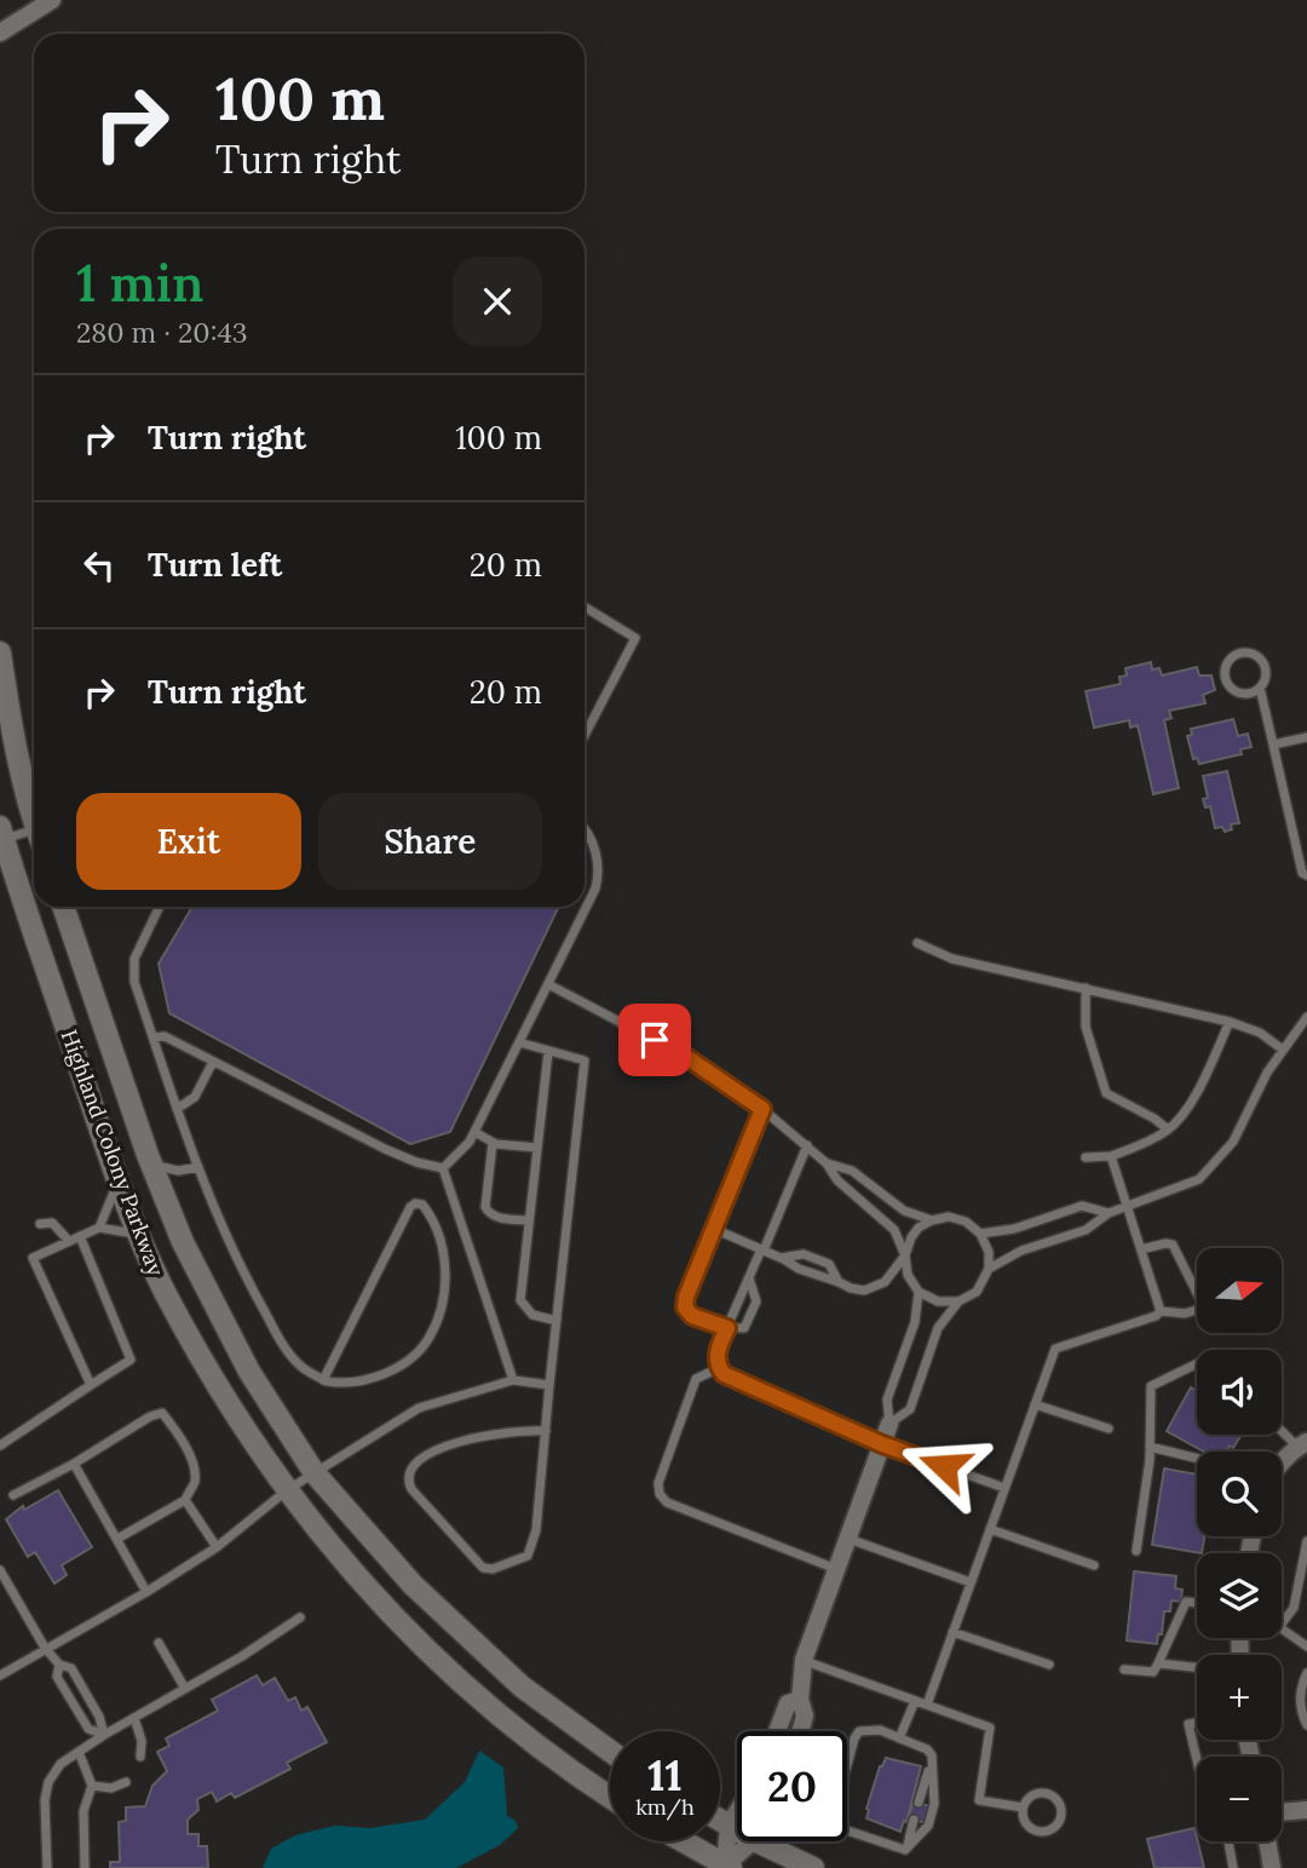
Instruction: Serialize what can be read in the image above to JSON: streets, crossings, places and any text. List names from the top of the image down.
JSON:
{
  "streets": {
    "street": ["Highland Colony Parkway"]
  },
  "north": "right",
  "page": {
    "turn": ["100 m", "Turn right"],
    "heading": ["1 min", "280 m · 20:43"],
    "list": [
      {
        "name": "Turn right",
        "value": "100 m"
      },
      {
        "name": "Turn left",
        "value": "20 m"
      },
      {
        "name": "Turn right",
        "value": "20 m"
      }
    ],
    "buttons": ["Exit", "Share"],
    "map_buttons": ["+", "−"],
    "speed": "11 km/h",
    "limit": "20"
  }
}
